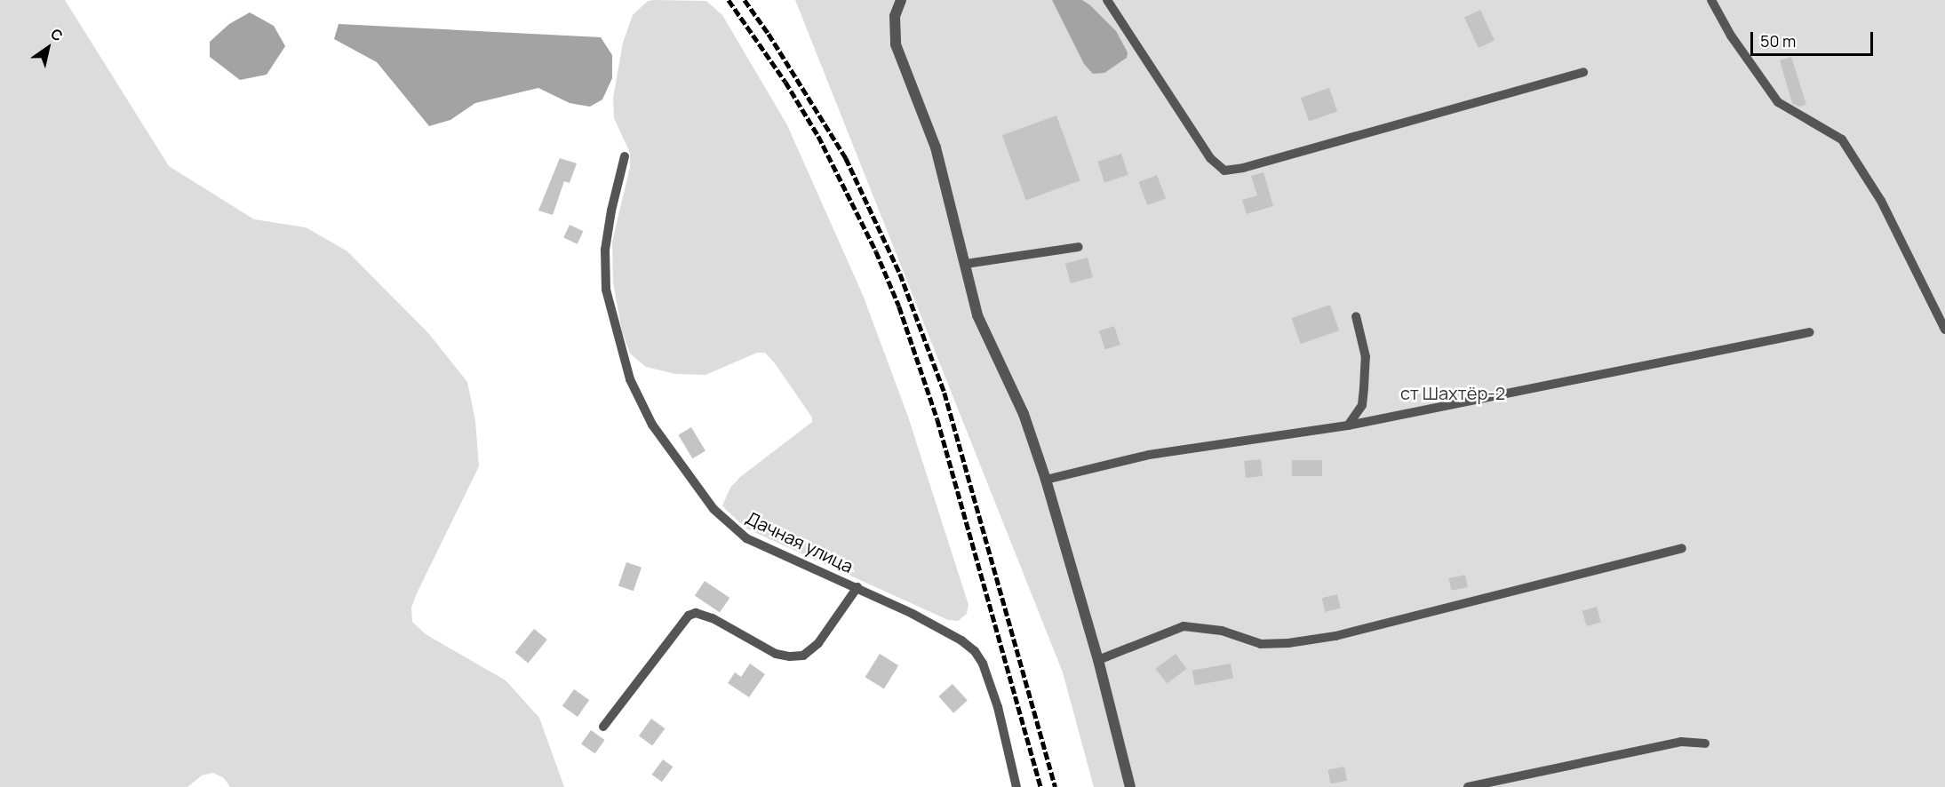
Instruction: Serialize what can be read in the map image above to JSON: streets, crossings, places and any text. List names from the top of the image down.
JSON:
{
  "streets": {
    "lane": ["Дачная улица"]
  },
  "parks": ["ст Шахтёр-2"],
  "scale_bar": "50 m",
  "north": "top right"
}
